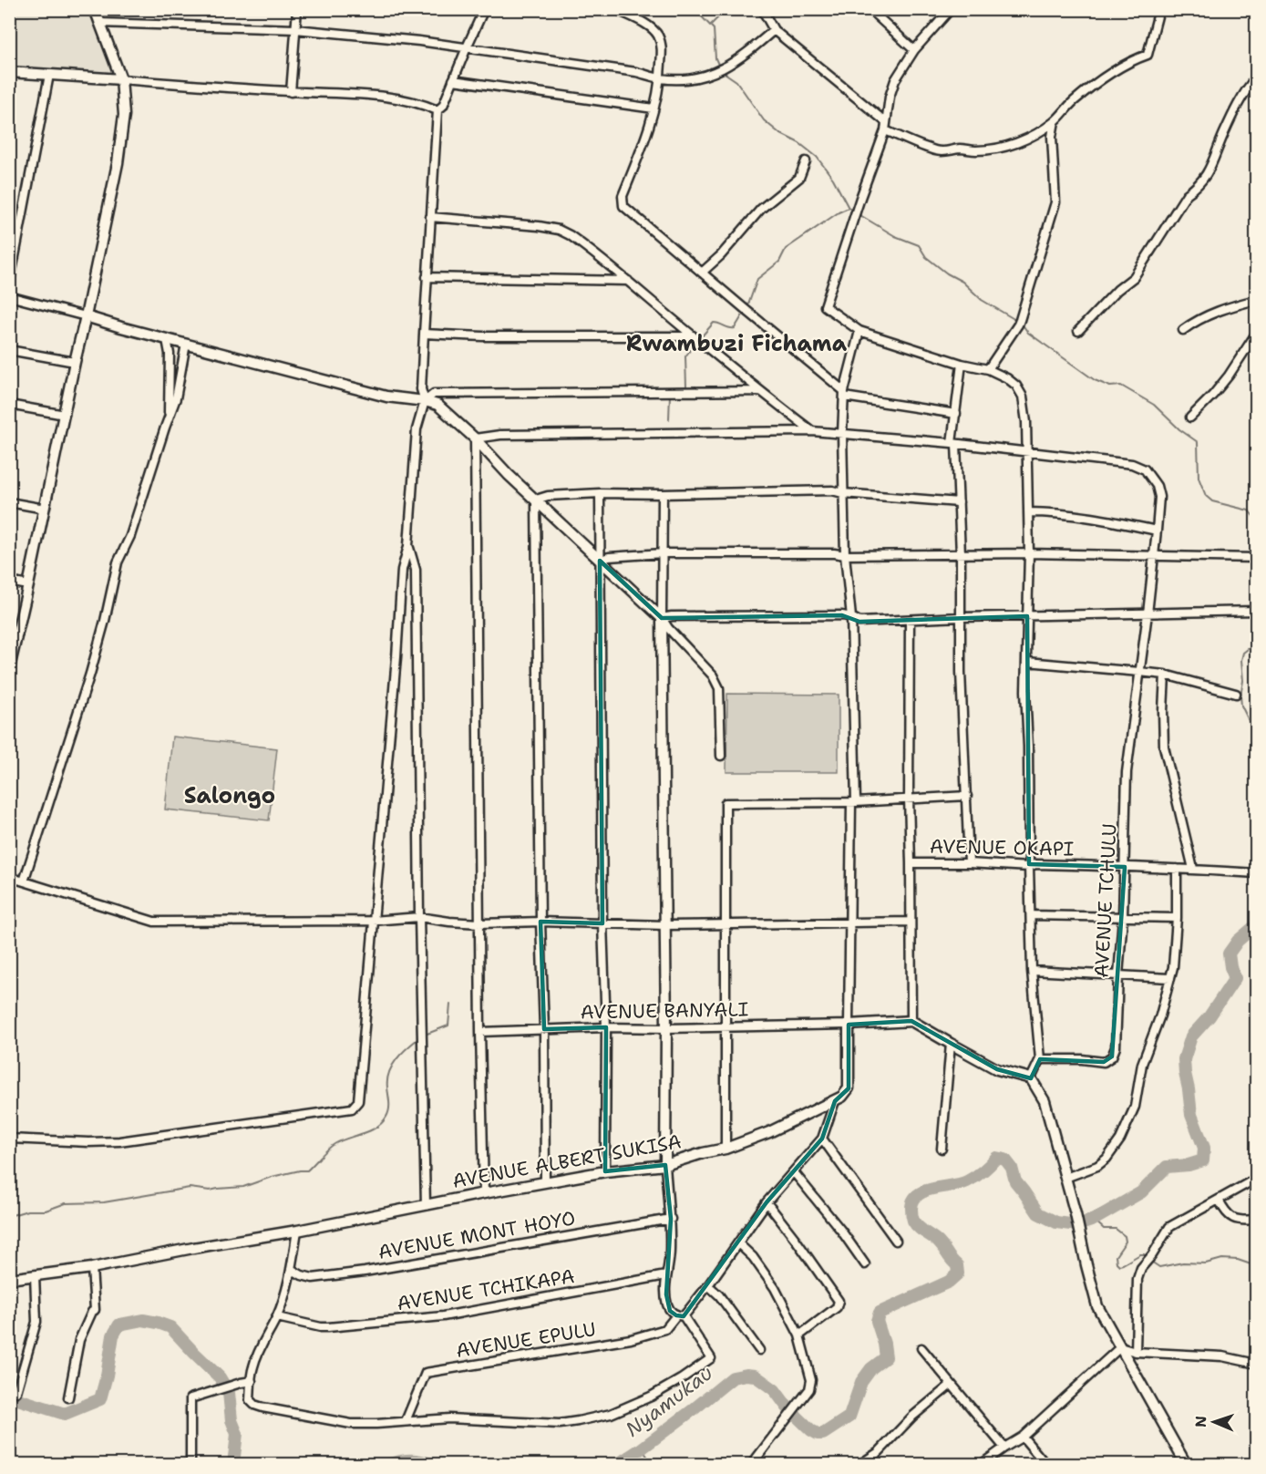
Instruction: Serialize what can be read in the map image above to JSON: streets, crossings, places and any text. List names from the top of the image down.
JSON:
{
  "streets": {
    "street": [
      "AVENUE OKAPI",
      "AVENUE TCHULU",
      "AVENUE BANYALI",
      "AVENUE ALBERT SUKISA",
      "AVENUE MONT HOYO",
      "AVENUE TCHIKAPA",
      "AVENUE EPULU"
    ]
  },
  "crossings": [
    ["AVENUE OKAPI", "AVENUE TCHULU"]
  ],
  "districts": ["Rwambuzi Fichama", "Salongo"],
  "water": ["Nyamukau"],
  "north": "left"
}
